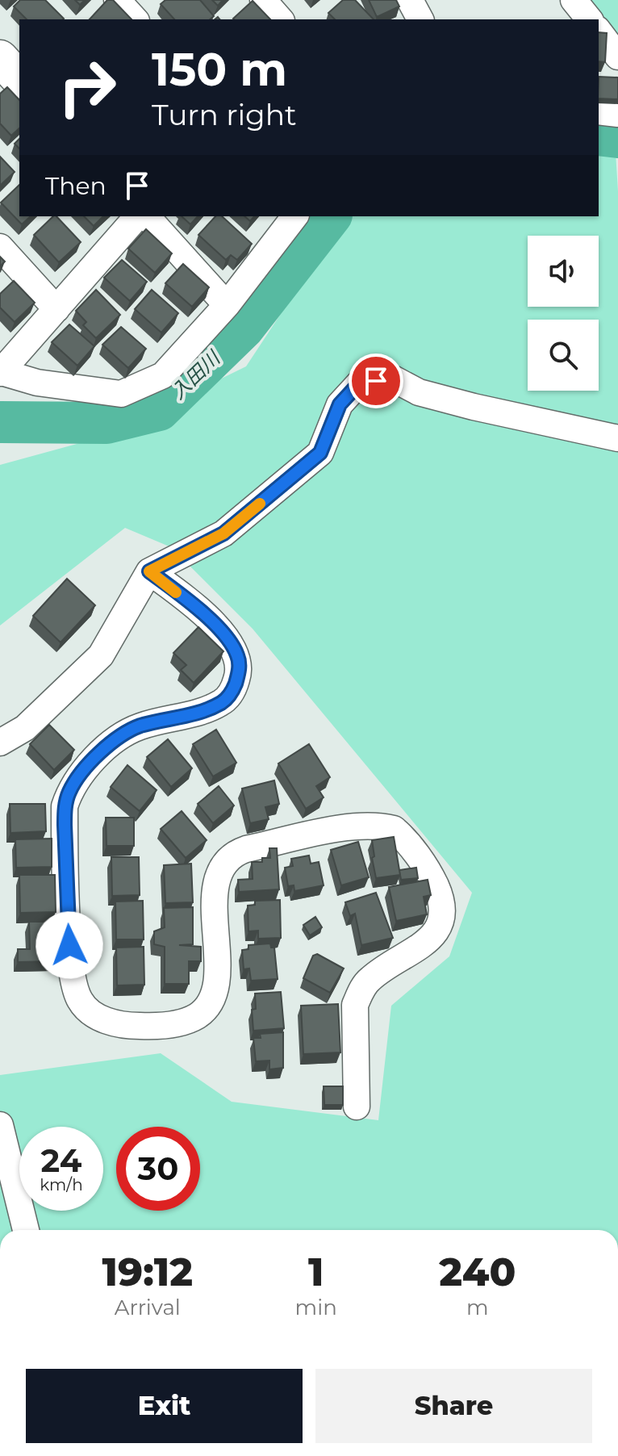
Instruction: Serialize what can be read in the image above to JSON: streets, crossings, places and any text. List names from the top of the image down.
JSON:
{
  "water": ["入田川"],
  "page": {
    "turn": ["150 m", "Turn right"],
    "then": "Then",
    "speed": "24 km/h",
    "limit": "30",
    "eta": [
      "19:12",
      "Arrival",
      "1",
      "min",
      "240",
      "m"
    ],
    "buttons": ["Exit", "Share"]
  }
}
